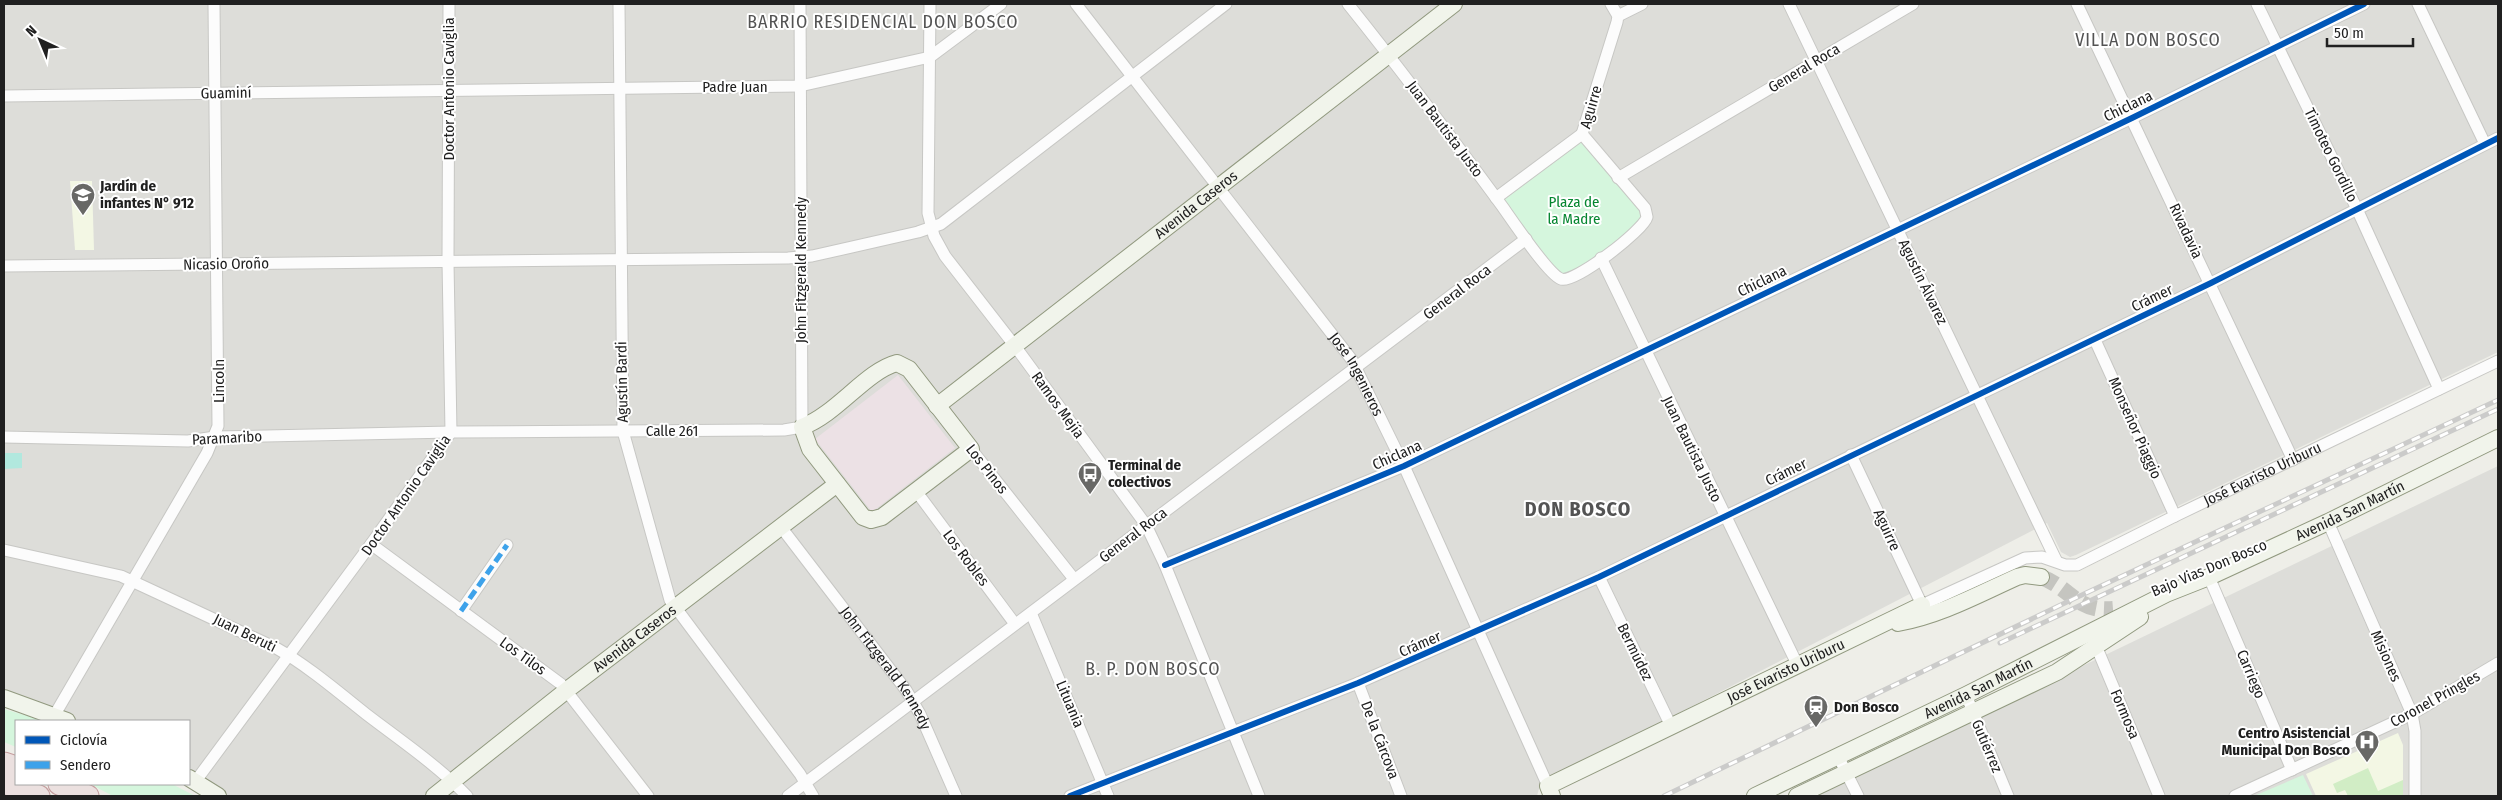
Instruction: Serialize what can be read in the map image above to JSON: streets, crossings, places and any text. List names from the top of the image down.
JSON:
{
  "streets": {
    "street": [
      "General Roca",
      "Padre Juan",
      "Doctor Antonio Caviglia",
      "Guaminí",
      "Chiclana",
      "Aguirre",
      "Juan Bautista Justo",
      "Timoteo Gordillo",
      "Avenida Caseros",
      "Rivadavia",
      "Nicasio Oroño",
      "John Fitzgerald Kennedy",
      "Agustín Álvarez",
      "Crámer",
      "José Ingenieros",
      "Lincoln",
      "Agustín Bardi",
      "Ramos Mejía",
      "Monseñor Piaggio",
      "Calle 261",
      "Paramaribo",
      "Los Pinos",
      "José Evaristo Uriburu",
      "Avenida San Martín",
      "Los Robles",
      "Bajo Vias Don Bosco",
      "Juan Beruti",
      "Bermúdez",
      "Los Tilos",
      "Misiones",
      "Carriego",
      "Coronel Pringles",
      "Lituania",
      "Formosa",
      "De la Cárcova",
      "Gutiérrez"
    ]
  },
  "crossings": [
    ["General Roca", "Aguirre"],
    ["General Roca", "Juan Bautista Justo"],
    ["General Roca", "John Fitzgerald Kennedy"],
    ["General Roca", "Agustín Álvarez"],
    ["General Roca", "José Ingenieros"],
    ["General Roca", "Agustín Bardi"],
    ["General Roca", "Ramos Mejía"],
    ["General Roca", "Los Pinos"],
    ["General Roca", "Los Robles"],
    ["General Roca", "Lituania"],
    ["Padre Juan", "Doctor Antonio Caviglia"],
    ["Padre Juan", "Guaminí"],
    ["Padre Juan", "John Fitzgerald Kennedy"],
    ["Padre Juan", "Agustín Bardi"],
    ["Padre Juan", "Ramos Mejía"],
    ["Doctor Antonio Caviglia", "Guaminí"],
    ["Doctor Antonio Caviglia", "Nicasio Oroño"],
    ["Doctor Antonio Caviglia", "Calle 261"],
    ["Doctor Antonio Caviglia", "Paramaribo"],
    ["Doctor Antonio Caviglia", "Juan Beruti"],
    ["Doctor Antonio Caviglia", "Los Tilos"],
    ["Guaminí", "Lincoln"],
    ["Chiclana", "Juan Bautista Justo"],
    ["Chiclana", "Timoteo Gordillo"],
    ["Chiclana", "Rivadavia"],
    ["Chiclana", "Agustín Álvarez"],
    ["Chiclana", "José Ingenieros"],
    ["Chiclana", "Ramos Mejía"],
    ["Aguirre", "Juan Bautista Justo"],
    ["Aguirre", "Crámer"],
    ["Aguirre", "José Evaristo Uriburu"],
    ["Juan Bautista Justo", "Avenida Caseros"],
    ["Juan Bautista Justo", "Crámer"],
    ["Juan Bautista Justo", "José Evaristo Uriburu"],
    ["Timoteo Gordillo", "Crámer"],
    ["Timoteo Gordillo", "José Evaristo Uriburu"],
    ["Avenida Caseros", "John Fitzgerald Kennedy"],
    ["Avenida Caseros", "José Ingenieros"],
    ["Avenida Caseros", "Agustín Bardi"],
    ["Avenida Caseros", "Ramos Mejía"],
    ["Avenida Caseros", "Los Pinos"],
    ["Avenida Caseros", "Juan Beruti"],
    ["Avenida Caseros", "Los Tilos"],
    ["Rivadavia", "Crámer"],
    ["Rivadavia", "José Evaristo Uriburu"],
    ["Nicasio Oroño", "John Fitzgerald Kennedy"],
    ["Nicasio Oroño", "José Ingenieros"],
    ["Nicasio Oroño", "Lincoln"],
    ["Nicasio Oroño", "Agustín Bardi"],
    ["Nicasio Oroño", "Ramos Mejía"],
    ["John Fitzgerald Kennedy", "Calle 261"],
    ["John Fitzgerald Kennedy", "Los Pinos"],
    ["John Fitzgerald Kennedy", "Los Robles"],
    ["Agustín Álvarez", "Crámer"],
    ["Agustín Álvarez", "José Evaristo Uriburu"],
    ["Crámer", "José Ingenieros"],
    ["Crámer", "Ramos Mejía"],
    ["Crámer", "Monseñor Piaggio"],
    ["Crámer", "Bermúdez"],
    ["Crámer", "Lituania"],
    ["Crámer", "De la Cárcova"],
    ["José Ingenieros", "José Evaristo Uriburu"],
    ["Lincoln", "Paramaribo"],
    ["Lincoln", "Juan Beruti"],
    ["Agustín Bardi", "Calle 261"],
    ["Monseñor Piaggio", "José Evaristo Uriburu"],
    ["Calle 261", "Paramaribo"],
    ["Calle 261", "Los Pinos"],
    ["José Evaristo Uriburu", "Bermúdez"],
    ["Avenida San Martín", "Bajo Vias Don Bosco"],
    ["Avenida San Martín", "Misiones"],
    ["Avenida San Martín", "Carriego"],
    ["Avenida San Martín", "Formosa"],
    ["Avenida San Martín", "Gutiérrez"],
    ["Misiones", "Coronel Pringles"],
    ["Carriego", "Coronel Pringles"]
  ],
  "districts": [
    "BARRIO RESIDENCIAL DON BOSCO",
    "VILLA DON BOSCO",
    "DON BOSCO",
    "B. P. DON BOSCO"
  ],
  "parks": ["Plaza de la Madre"],
  "places": {
    "school or university": ["Jardín de infantes N° 912"],
    "bus stop": ["Terminal de colectivos"],
    "station": ["Don Bosco"],
    "hospital": ["Centro Asistencial Municipal Don Bosco"]
  },
  "legend": ["Ciclovía", "Sendero"],
  "scale_bar": "50 m",
  "north": "top left"
}
